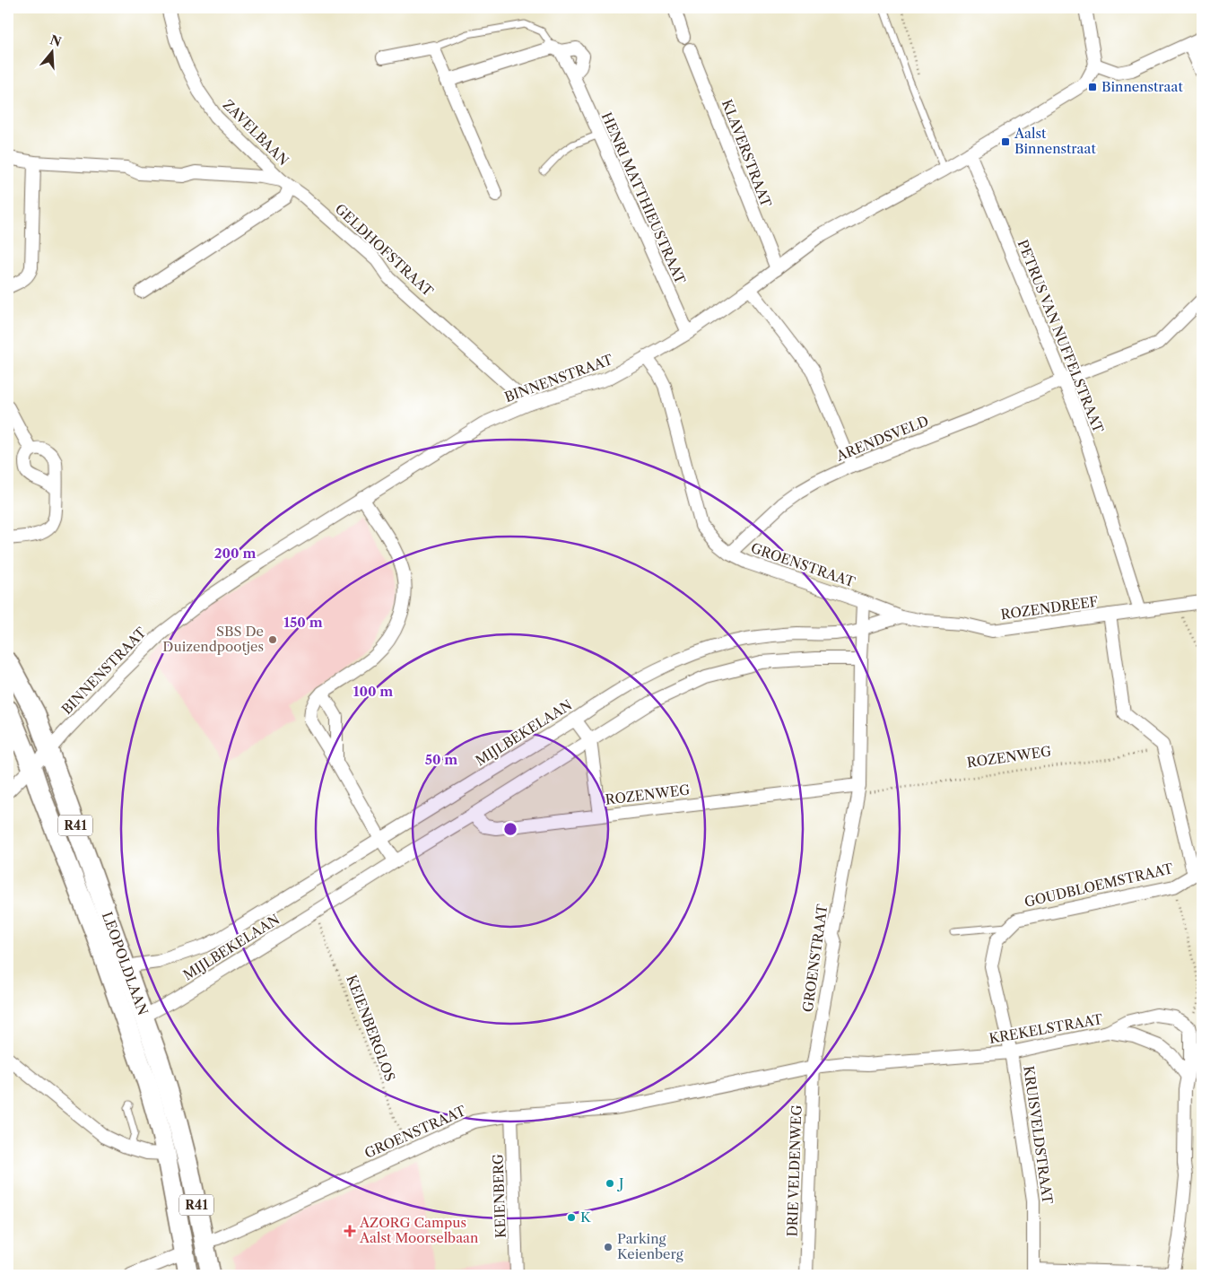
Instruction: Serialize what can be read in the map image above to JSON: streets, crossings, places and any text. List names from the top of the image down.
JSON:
{
  "streets": {
    "main road": ["R41", "LEOPOLDLAAN"],
    "street": [
      "ZAVELBAAN",
      "KLAVERSTRAAT",
      "HENRI MATTHIEUSTRAAT",
      "GELDHOFSTRAAT",
      "PETRUS VAN NUFFELSTRAAT",
      "BINNENSTRAAT",
      "ARENDSVELD",
      "GROENSTRAAT",
      "ROZENDREEF",
      "MIJLBEKELAAN",
      "ROZENWEG",
      "GOUDBLOEMSTRAAT",
      "KREKELSTRAAT",
      "KRUISVELDSTRAAT",
      "DRIE VELDENWEG",
      "KEIENBERG"
    ],
    "path": ["KEIENBERGLOS"]
  },
  "crossings": [
    ["ZAVELBAAN", "GELDHOFSTRAAT"],
    ["KLAVERSTRAAT", "BINNENSTRAAT"],
    ["HENRI MATTHIEUSTRAAT", "BINNENSTRAAT"],
    ["GELDHOFSTRAAT", "BINNENSTRAAT"],
    ["PETRUS VAN NUFFELSTRAAT", "BINNENSTRAAT"],
    ["PETRUS VAN NUFFELSTRAAT", "ARENDSVELD"],
    ["PETRUS VAN NUFFELSTRAAT", "ROZENDREEF"],
    ["BINNENSTRAAT", "GROENSTRAAT"],
    ["BINNENSTRAAT", "LEOPOLDLAAN"],
    ["ARENDSVELD", "GROENSTRAAT"],
    ["GROENSTRAAT", "ROZENDREEF"],
    ["GROENSTRAAT", "MIJLBEKELAAN"],
    ["GROENSTRAAT", "ROZENWEG"],
    ["GROENSTRAAT", "LEOPOLDLAAN"],
    ["GROENSTRAAT", "KEIENBERGLOS"],
    ["GROENSTRAAT", "KREKELSTRAAT"],
    ["GROENSTRAAT", "DRIE VELDENWEG"],
    ["GROENSTRAAT", "KEIENBERG"],
    ["ROZENDREEF", "MIJLBEKELAAN"],
    ["MIJLBEKELAAN", "ROZENWEG"],
    ["MIJLBEKELAAN", "LEOPOLDLAAN"],
    ["MIJLBEKELAAN", "KEIENBERGLOS"],
    ["ROZENWEG", "GOUDBLOEMSTRAAT"],
    ["GOUDBLOEMSTRAAT", "KREKELSTRAAT"],
    ["GOUDBLOEMSTRAAT", "KRUISVELDSTRAAT"],
    ["KREKELSTRAAT", "KRUISVELDSTRAAT"],
    ["KREKELSTRAAT", "DRIE VELDENWEG"]
  ],
  "places": {
    "transit": ["Binnenstraat", "Aalst Binnenstraat"],
    "other": [
      "SBS De Duizendpootjes",
      "J",
      "K",
      "Parking Keienberg"
    ],
    "health": ["AZORG Campus Aalst Moorselbaan"]
  },
  "north": "top",
  "rings": [
    "200 m",
    "150 m",
    "100 m",
    "50 m"
  ]
}
